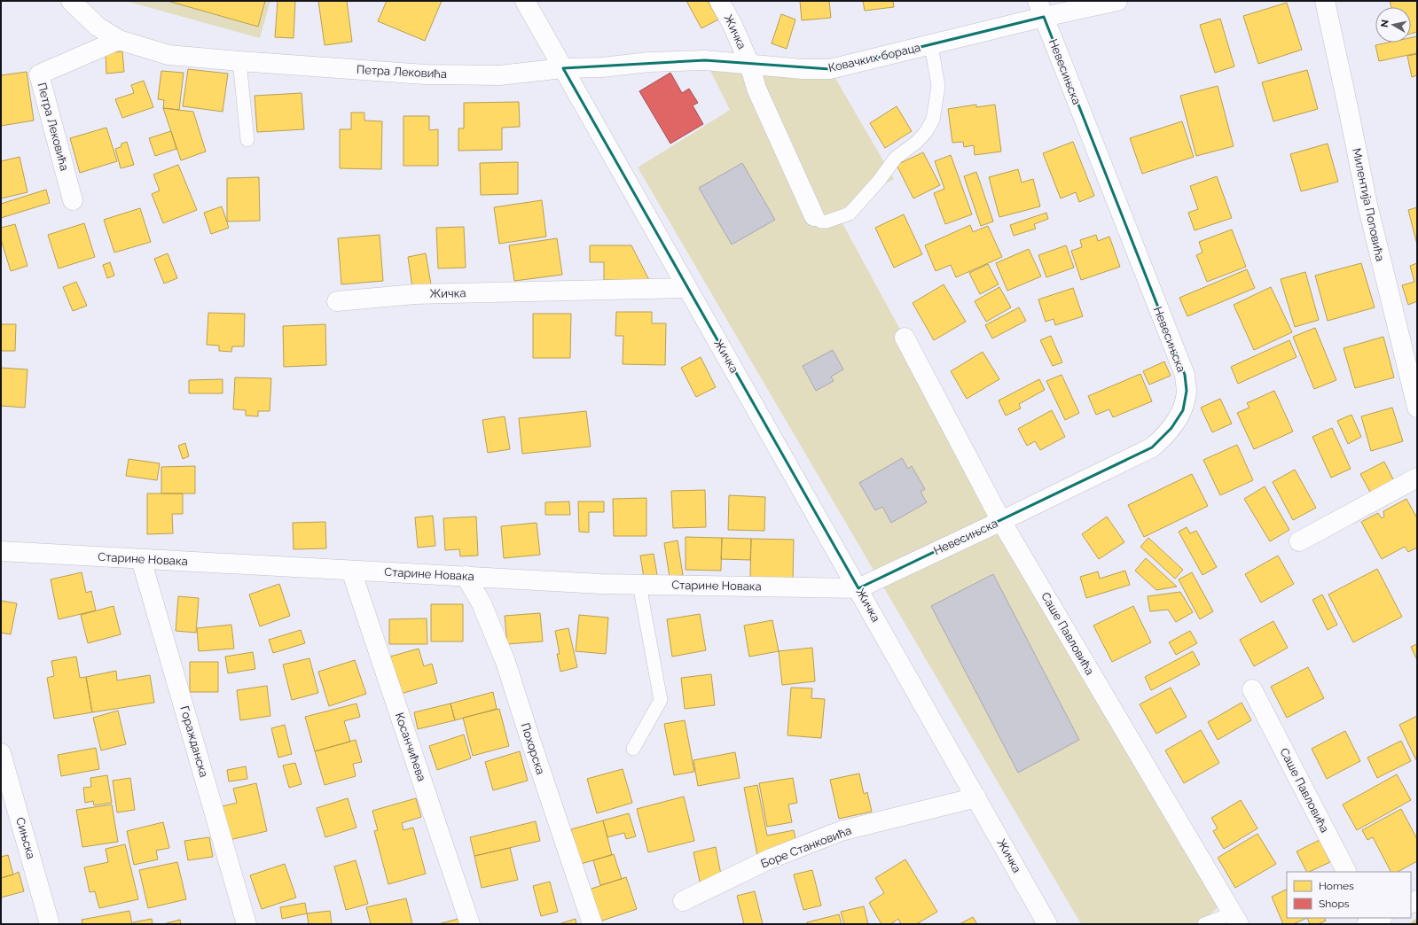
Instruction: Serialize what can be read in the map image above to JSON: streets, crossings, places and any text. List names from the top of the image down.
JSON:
{
  "streets": {
    "street": [
      "Жичка",
      "Ковачких бораца",
      "Петра Лековића",
      "Невесињска",
      "Милентија Поповића",
      "Старине Новака",
      "Саше Павловића",
      "Горажданска",
      "Косанчићева",
      "Похорска",
      "Сињска",
      "Боре Станковића"
    ]
  },
  "crossings": [
    ["Жичка", "Ковачких бораца"],
    ["Жичка", "Петра Лековића"],
    ["Жичка", "Невесињска"],
    ["Жичка", "Старине Новака"],
    ["Жичка", "Боре Станковића"],
    ["Ковачких бораца", "Петра Лековића"],
    ["Ковачких бораца", "Невесињска"],
    ["Невесињска", "Старине Новака"],
    ["Невесињска", "Саше Павловића"],
    ["Старине Новака", "Горажданска"],
    ["Старине Новака", "Косанчићева"],
    ["Старине Новака", "Похорска"]
  ],
  "legend": ["Homes", "Shops"],
  "north": "left"
}
